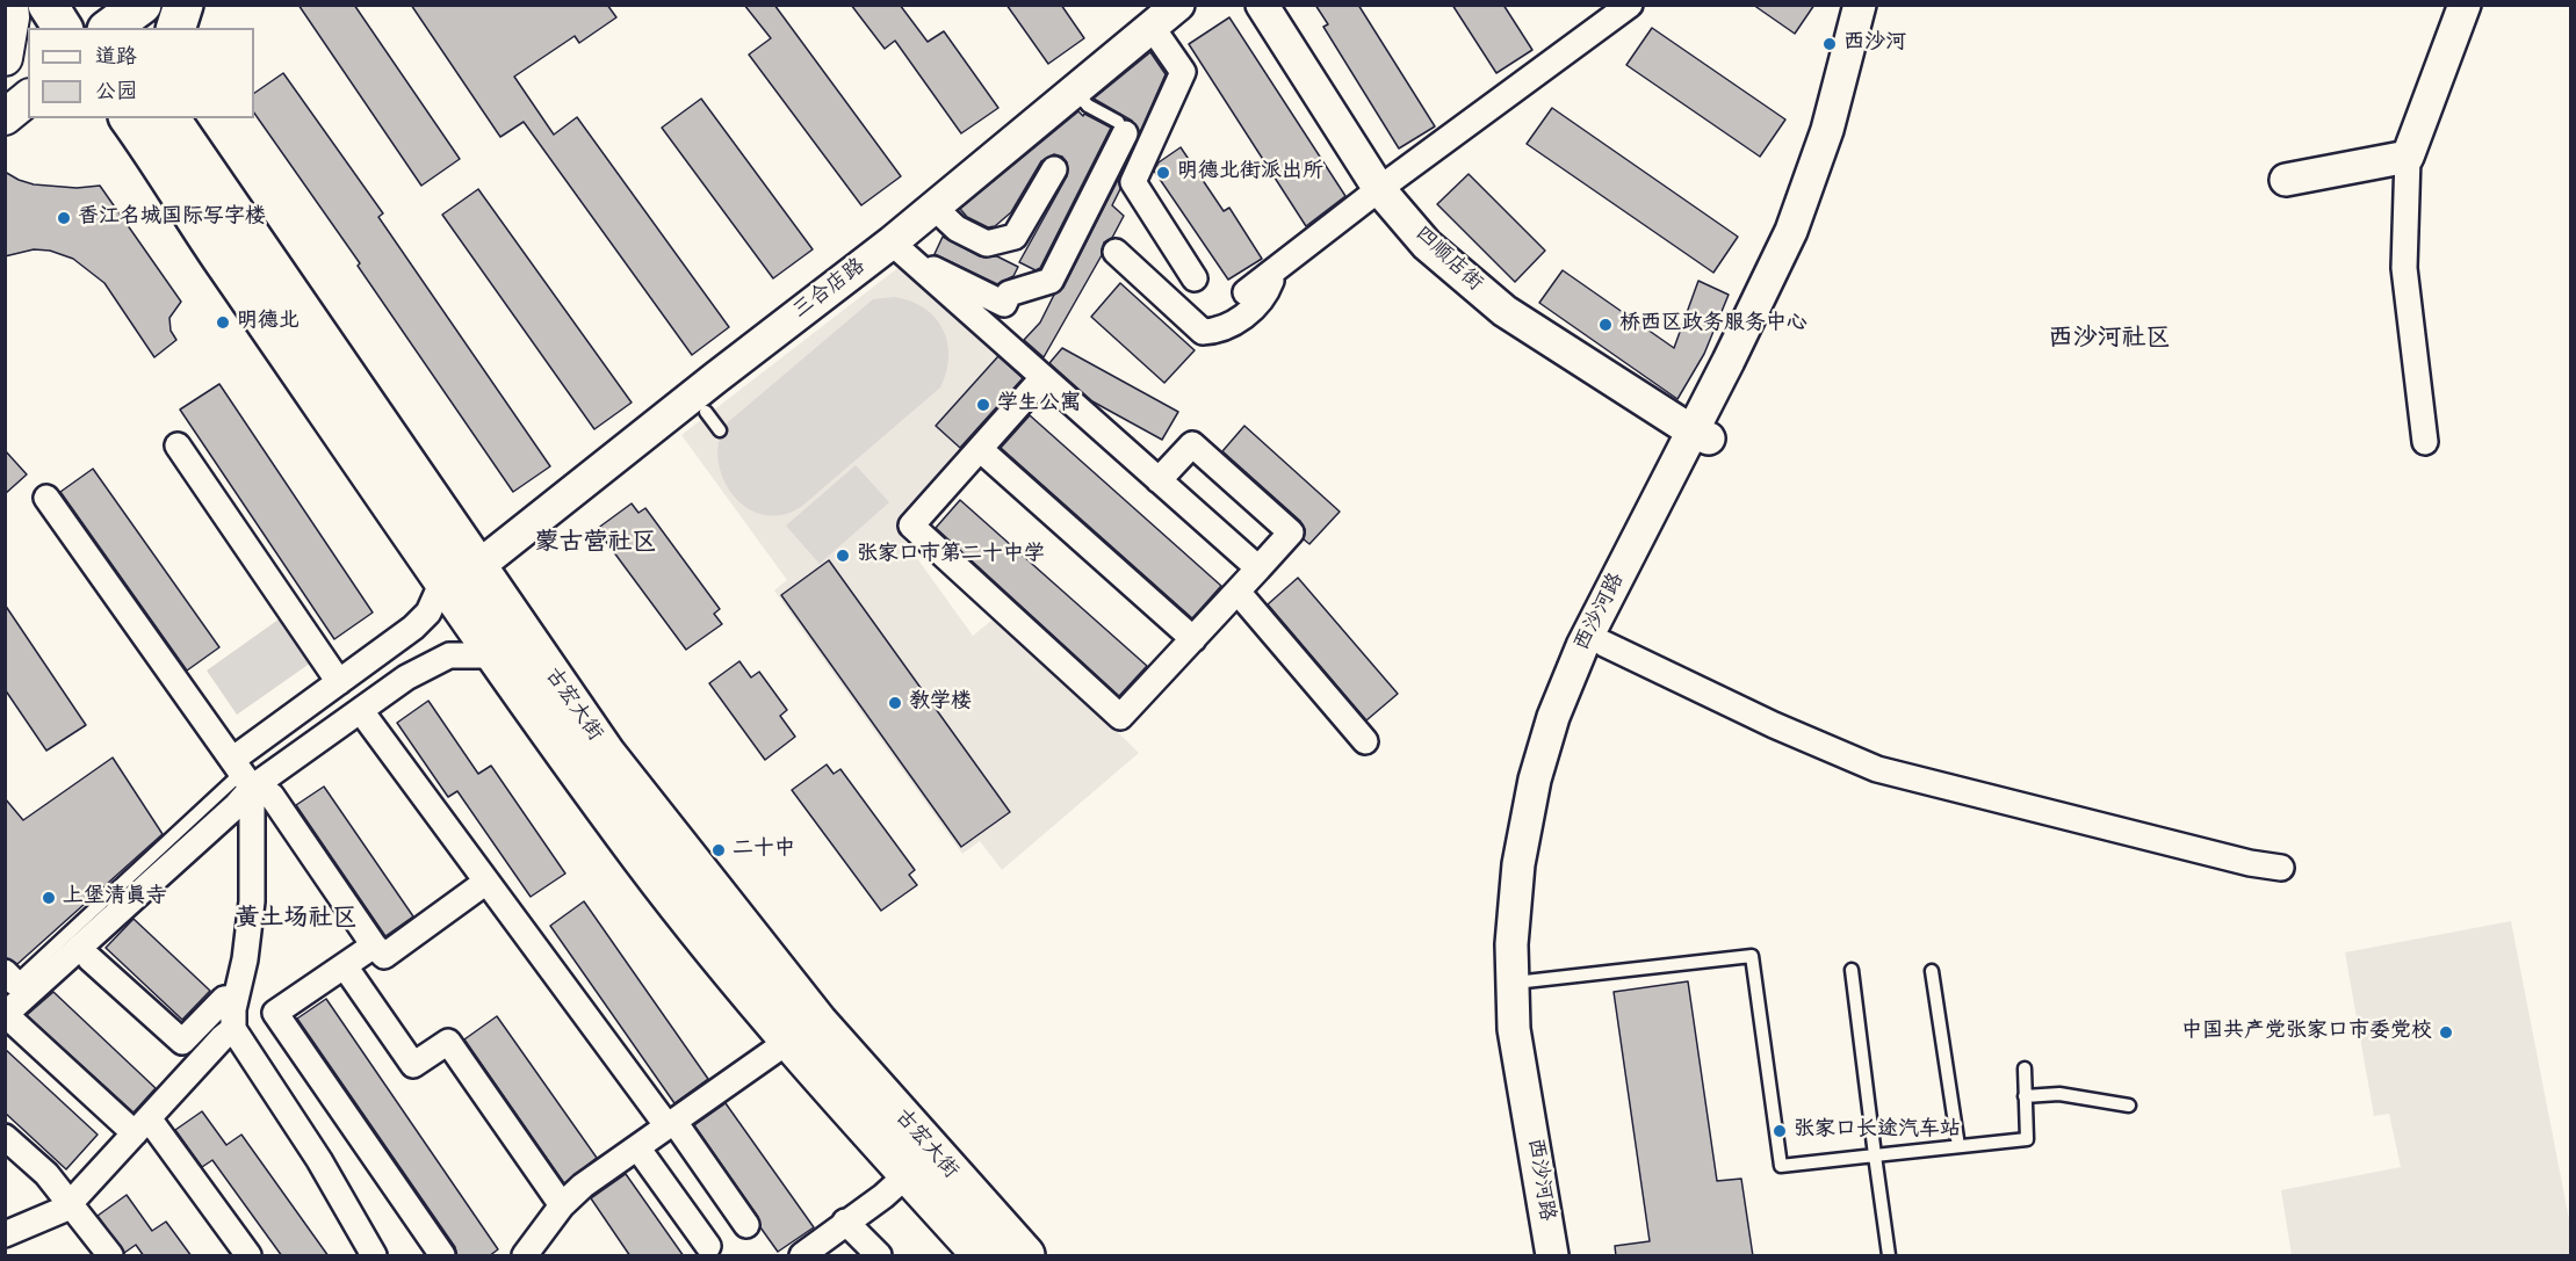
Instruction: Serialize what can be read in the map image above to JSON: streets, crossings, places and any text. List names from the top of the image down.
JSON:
{
  "streets": {
    "main road": ["古宏大街"],
    "street": ["四顺店街", "三合店路", "西沙河路"]
  },
  "crossings": [
    ["四顺店街", "西沙河路"],
    ["三合店路", "古宏大街"]
  ],
  "districts": ["西沙河社区", "蒙古营社区", "黄土场社区"],
  "places": [
    "西沙河",
    "明德北街派出所",
    "香江名城国际写字楼",
    "明德北",
    "桥西区政务服务中心",
    "学生公寓",
    "张家口市第二十中学",
    "教学楼",
    "二十中",
    "上堡清真寺",
    "中国共产党张家口市委党校",
    "张家口长途汽车站"
  ],
  "legend": ["道路", "公园"]
}
